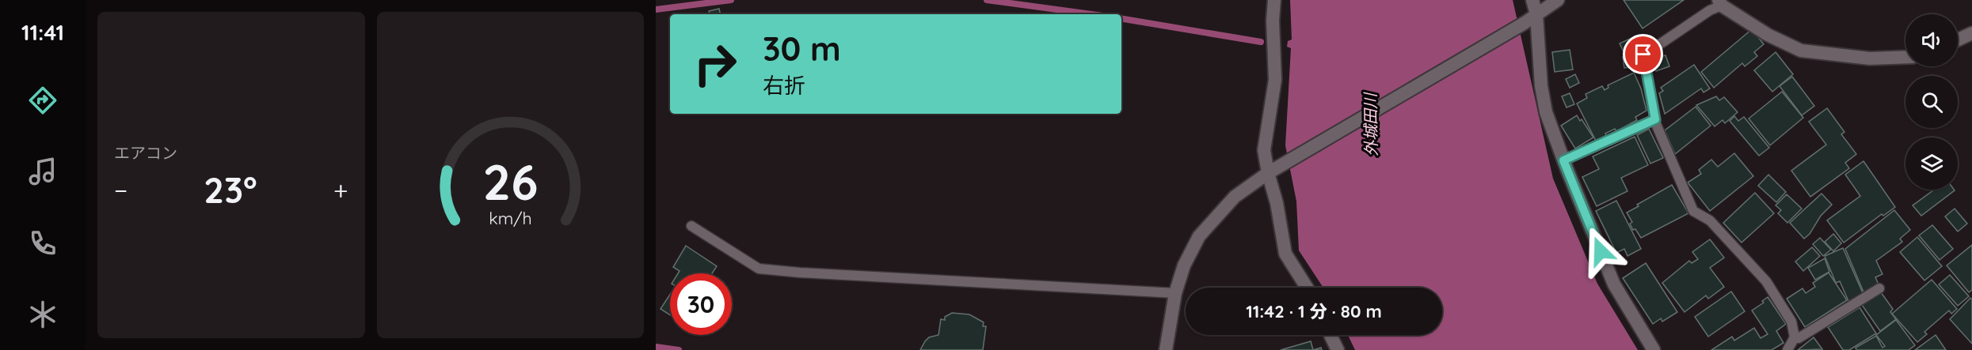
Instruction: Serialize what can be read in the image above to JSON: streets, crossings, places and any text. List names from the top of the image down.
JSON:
{
  "water": ["外城田川"],
  "page": {
    "tabs": "11:41",
    "tile": "エアコン",
    "turn": ["30 m", "右折"],
    "heat": ["−", "23°", "+"],
    "limit": "30",
    "trip": "11:42 · 1 分 · 80 m",
    "gauge": ["26", "km/h"]
  }
}
